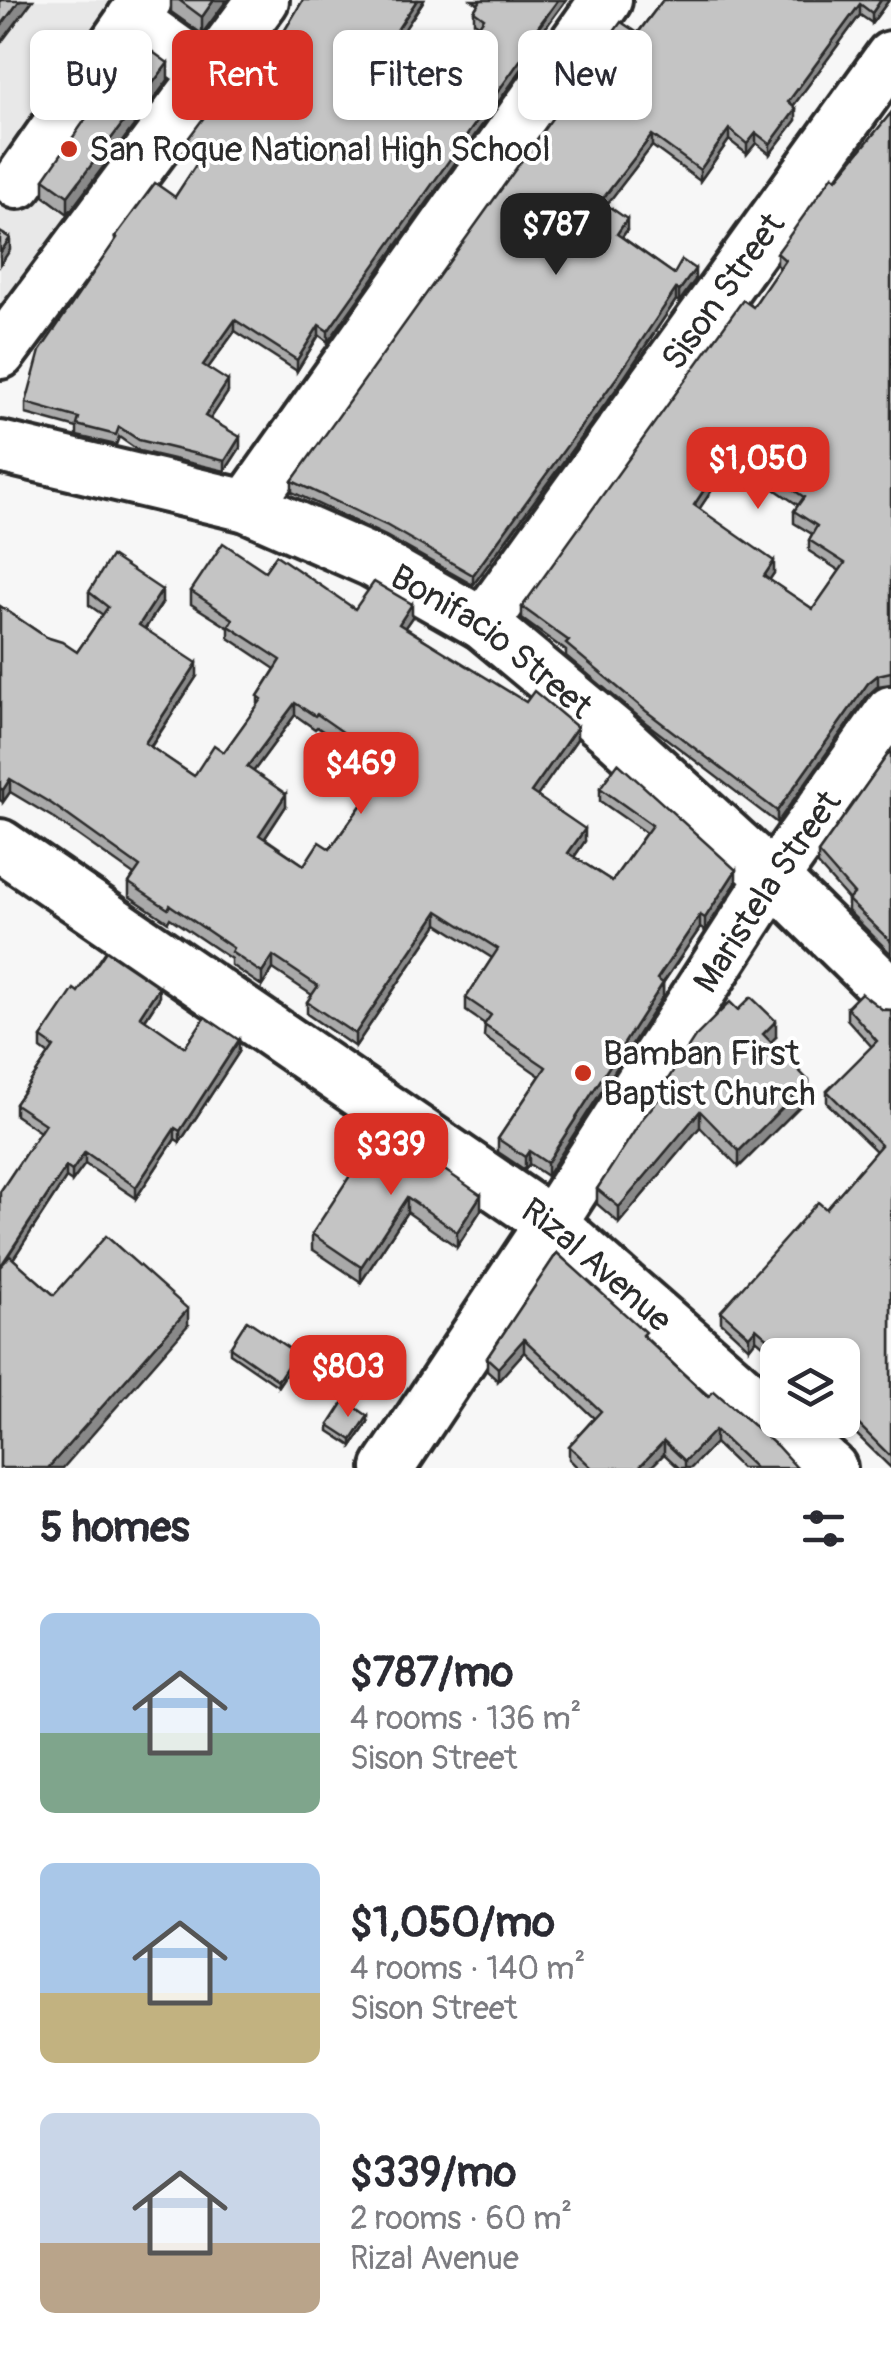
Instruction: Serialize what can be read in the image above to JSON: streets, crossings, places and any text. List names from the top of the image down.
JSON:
{
  "streets": {
    "street": [
      "Sison Street",
      "Bonifacio Street",
      "Maristela Street",
      "Rizal Avenue"
    ]
  },
  "crossings": [
    ["Sison Street", "Bonifacio Street"],
    ["Bonifacio Street", "Maristela Street"],
    ["Maristela Street", "Rizal Avenue"]
  ],
  "places": ["San Roque National High School", "Bamban First Baptist Church"],
  "page": {
    "chip": [
      "Buy",
      "Rent",
      "Filters",
      "New"
    ],
    "price": [
      "$787",
      "$1,050",
      "$469",
      "$339",
      "$803"
    ],
    "heading": "5 homes",
    "list": [
      {
        "name": "$787/mo",
        "note": "4 rooms · 136 m² · Sison Street"
      },
      {
        "name": "$1,050/mo",
        "note": "4 rooms · 140 m² · Sison Street"
      },
      {
        "name": "$339/mo",
        "note": "2 rooms · 60 m² · Rizal Avenue"
      }
    ]
  }
}
